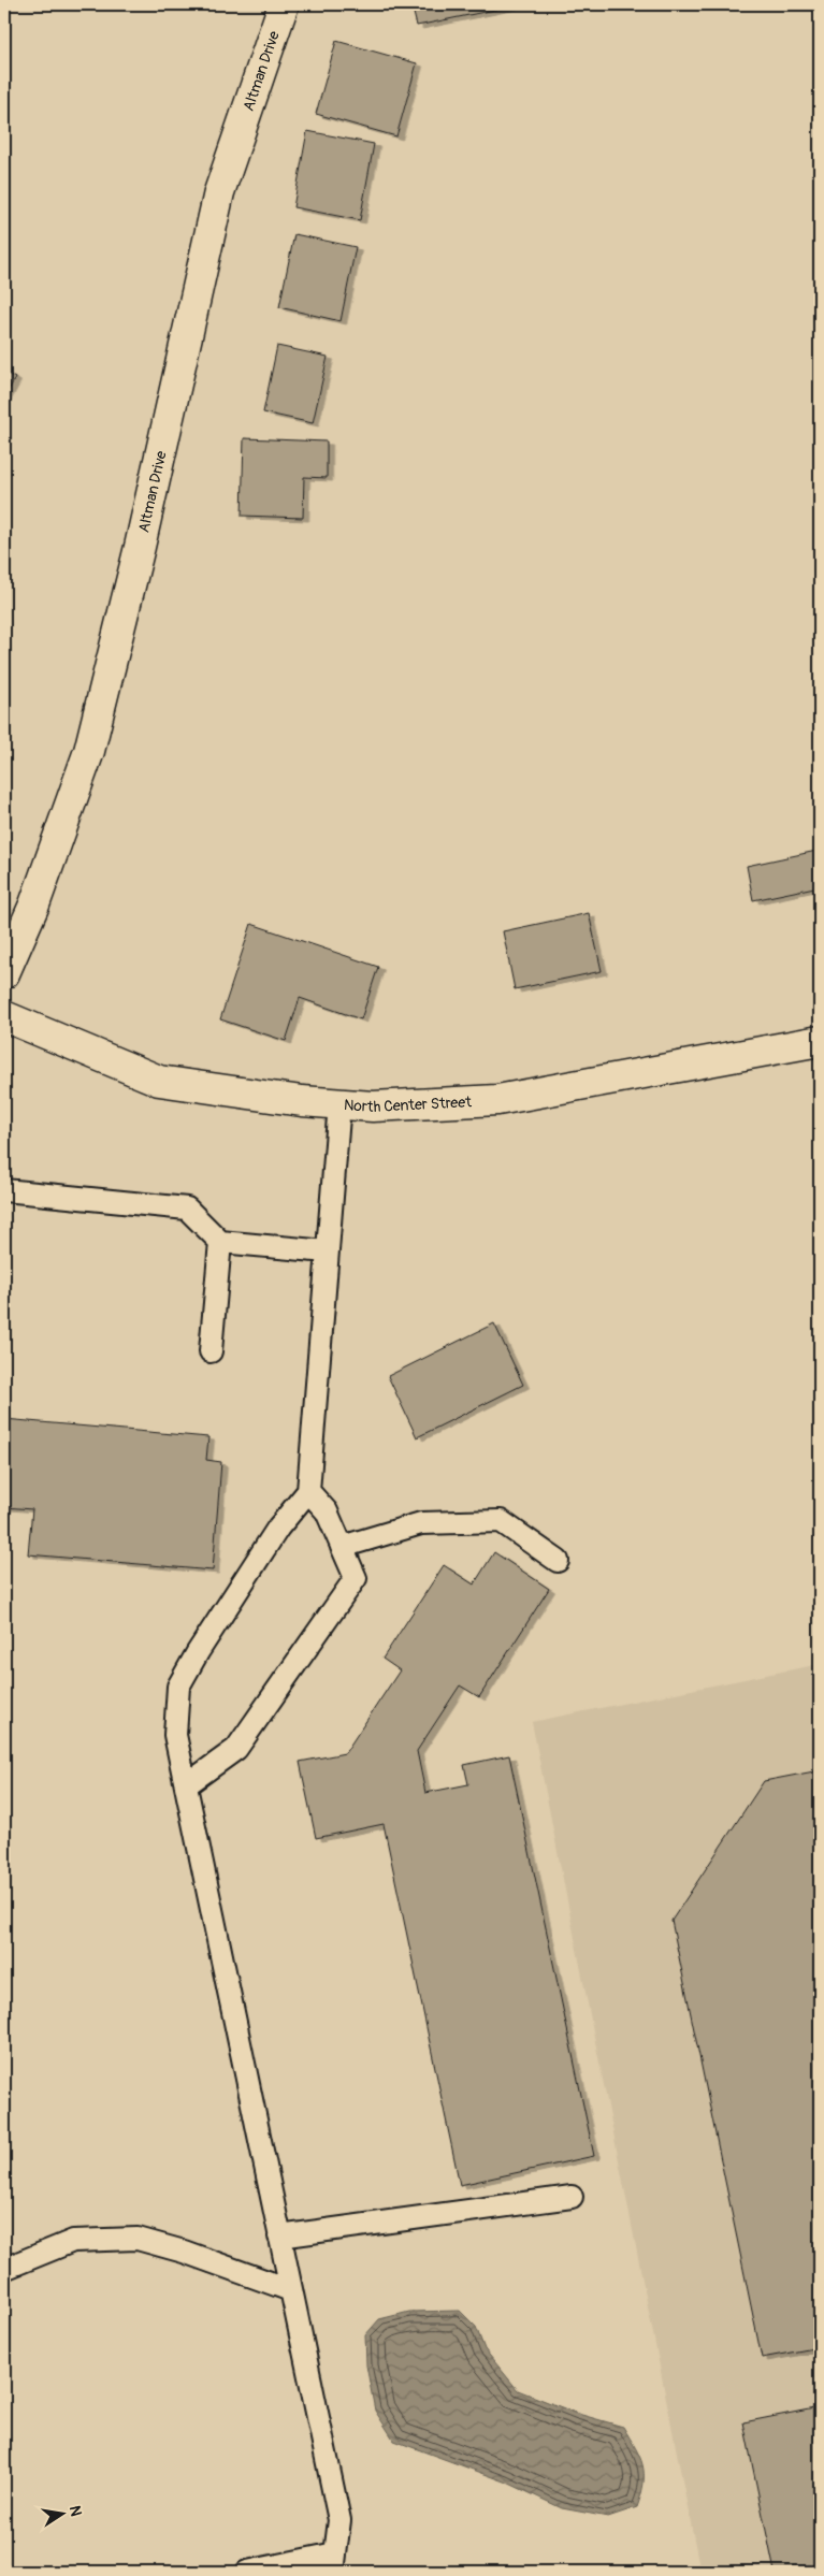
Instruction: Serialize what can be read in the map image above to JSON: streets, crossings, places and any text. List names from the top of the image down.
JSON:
{
  "streets": {
    "street": ["Altman Drive", "North Center Street"]
  },
  "north": "right"
}
